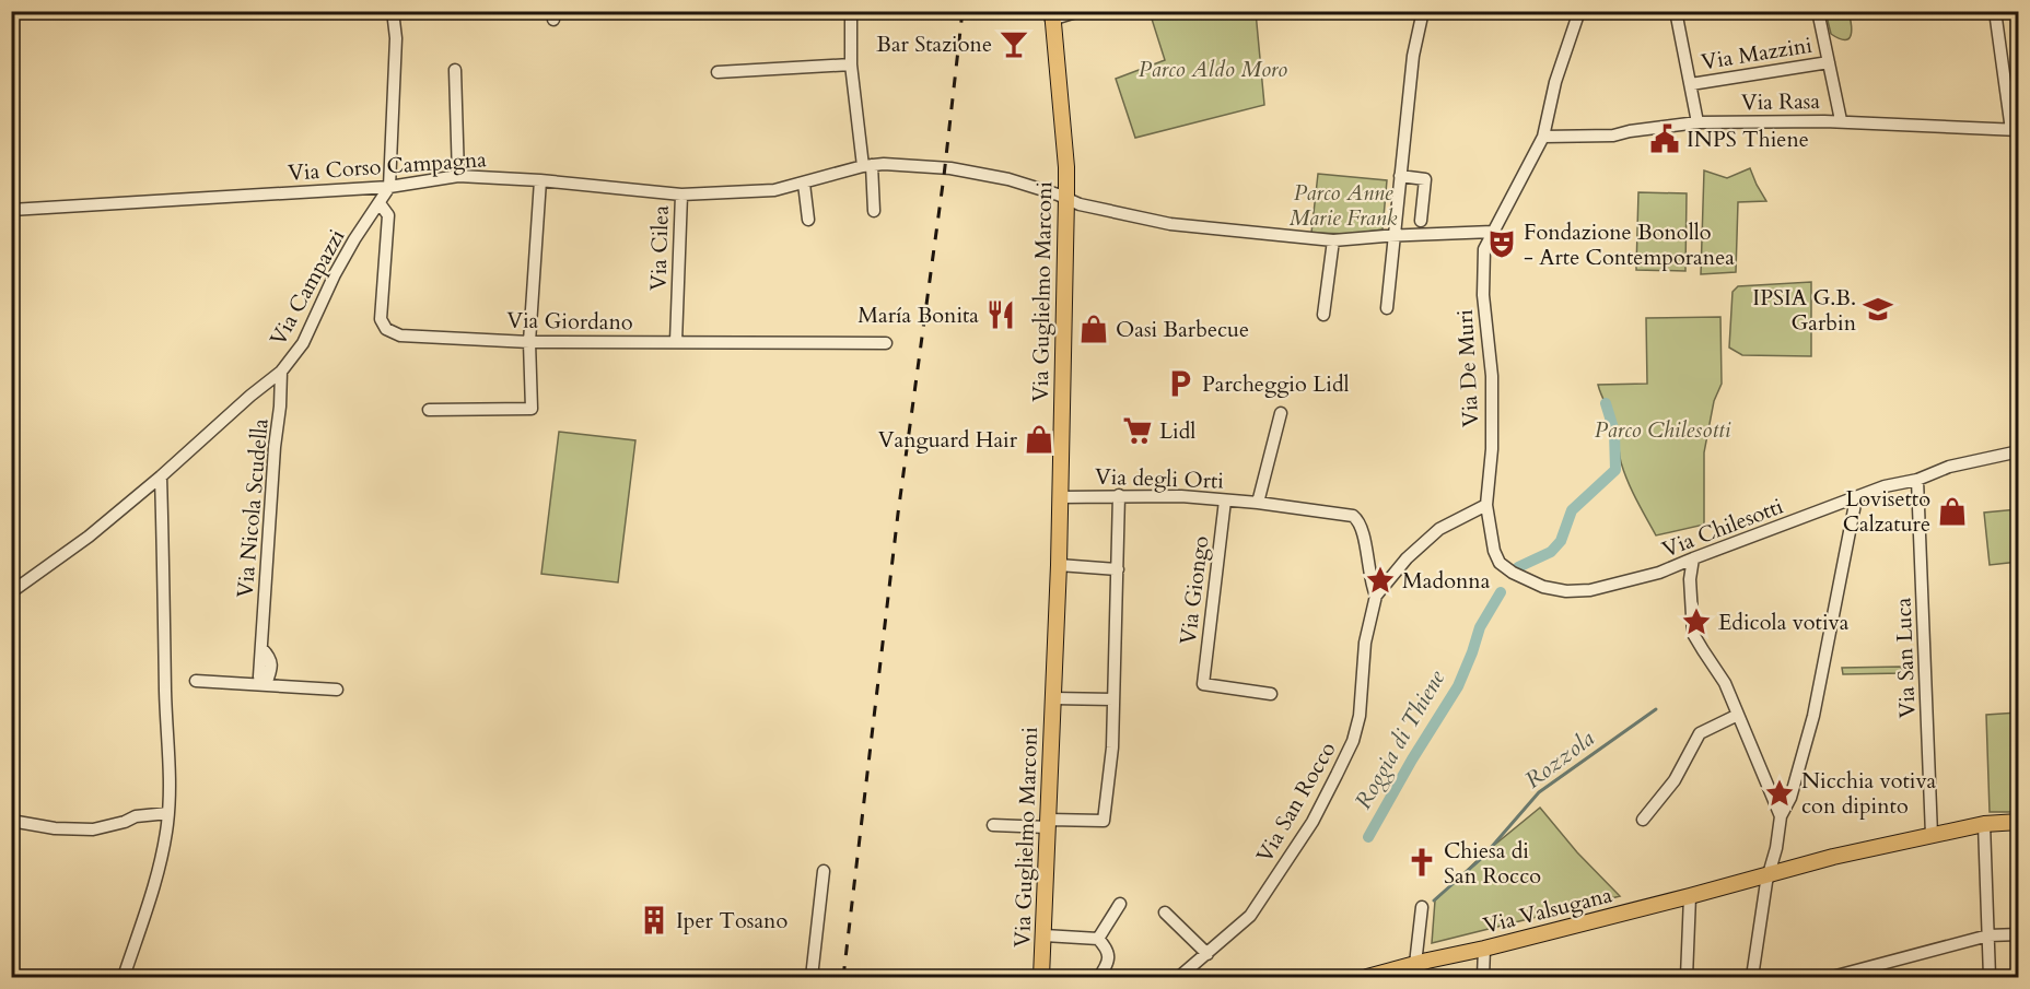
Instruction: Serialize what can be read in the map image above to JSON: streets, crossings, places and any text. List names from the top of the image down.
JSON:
{
  "streets": {
    "main road": ["Via Guglielmo Marconi", "Via Valsugana"],
    "street": [
      "Via Mazzini",
      "Via Rasa",
      "Via Corso Campagna",
      "Via Cilea",
      "Via Campazzi",
      "Via Giordano",
      "Via De Muri",
      "Via degli Orti",
      "Via Nicola Scudella",
      "Via Chilesotti",
      "Via Giongo",
      "Via San Luca",
      "Via San Rocco"
    ]
  },
  "crossings": [
    ["Via Rasa", "Via De Muri"],
    ["Via Corso Campagna", "Via Cilea"],
    ["Via Corso Campagna", "Via Campazzi"],
    ["Via Corso Campagna", "Via Guglielmo Marconi"],
    ["Via Corso Campagna", "Via De Muri"],
    ["Via Cilea", "Via Giordano"],
    ["Via Campazzi", "Via Giordano"],
    ["Via Campazzi", "Via Nicola Scudella"],
    ["Via Guglielmo Marconi", "Via degli Orti"],
    ["Via De Muri", "Via Chilesotti"],
    ["Via De Muri", "Via San Rocco"],
    ["Via degli Orti", "Via Giongo"],
    ["Via degli Orti", "Via San Rocco"],
    ["Via Chilesotti", "Via San Luca"],
    ["Via Chilesotti", "Via San Rocco"],
    ["Via San Luca", "Via Valsugana"]
  ],
  "water": ["Roggia di Thiene", "Rozzola"],
  "parks": ["Parco Aldo Moro", "Parco Anne Marie Frank", "Parco Chilesotti"],
  "places": {
    "bar": ["Bar Stazione"],
    "public building": ["INPS Thiene"],
    "theatre": ["Fondazione Bonollo - Arte Contemporanea"],
    "school or university": ["IPSIA G.B. Garbin"],
    "restaurant": ["María Bonita"],
    "shop": ["Oasi Barbecue", "Vanguard Hair", "Lovisetto Calzature"],
    "parking": ["Parcheggio Lidl"],
    "supermarket": ["Lidl"],
    "place": ["Madonna", "Edicola votiva", "Nicchia votiva con dipinto"],
    "church": ["Chiesa di San Rocco"],
    "building": ["Iper Tosano"]
  }
}
